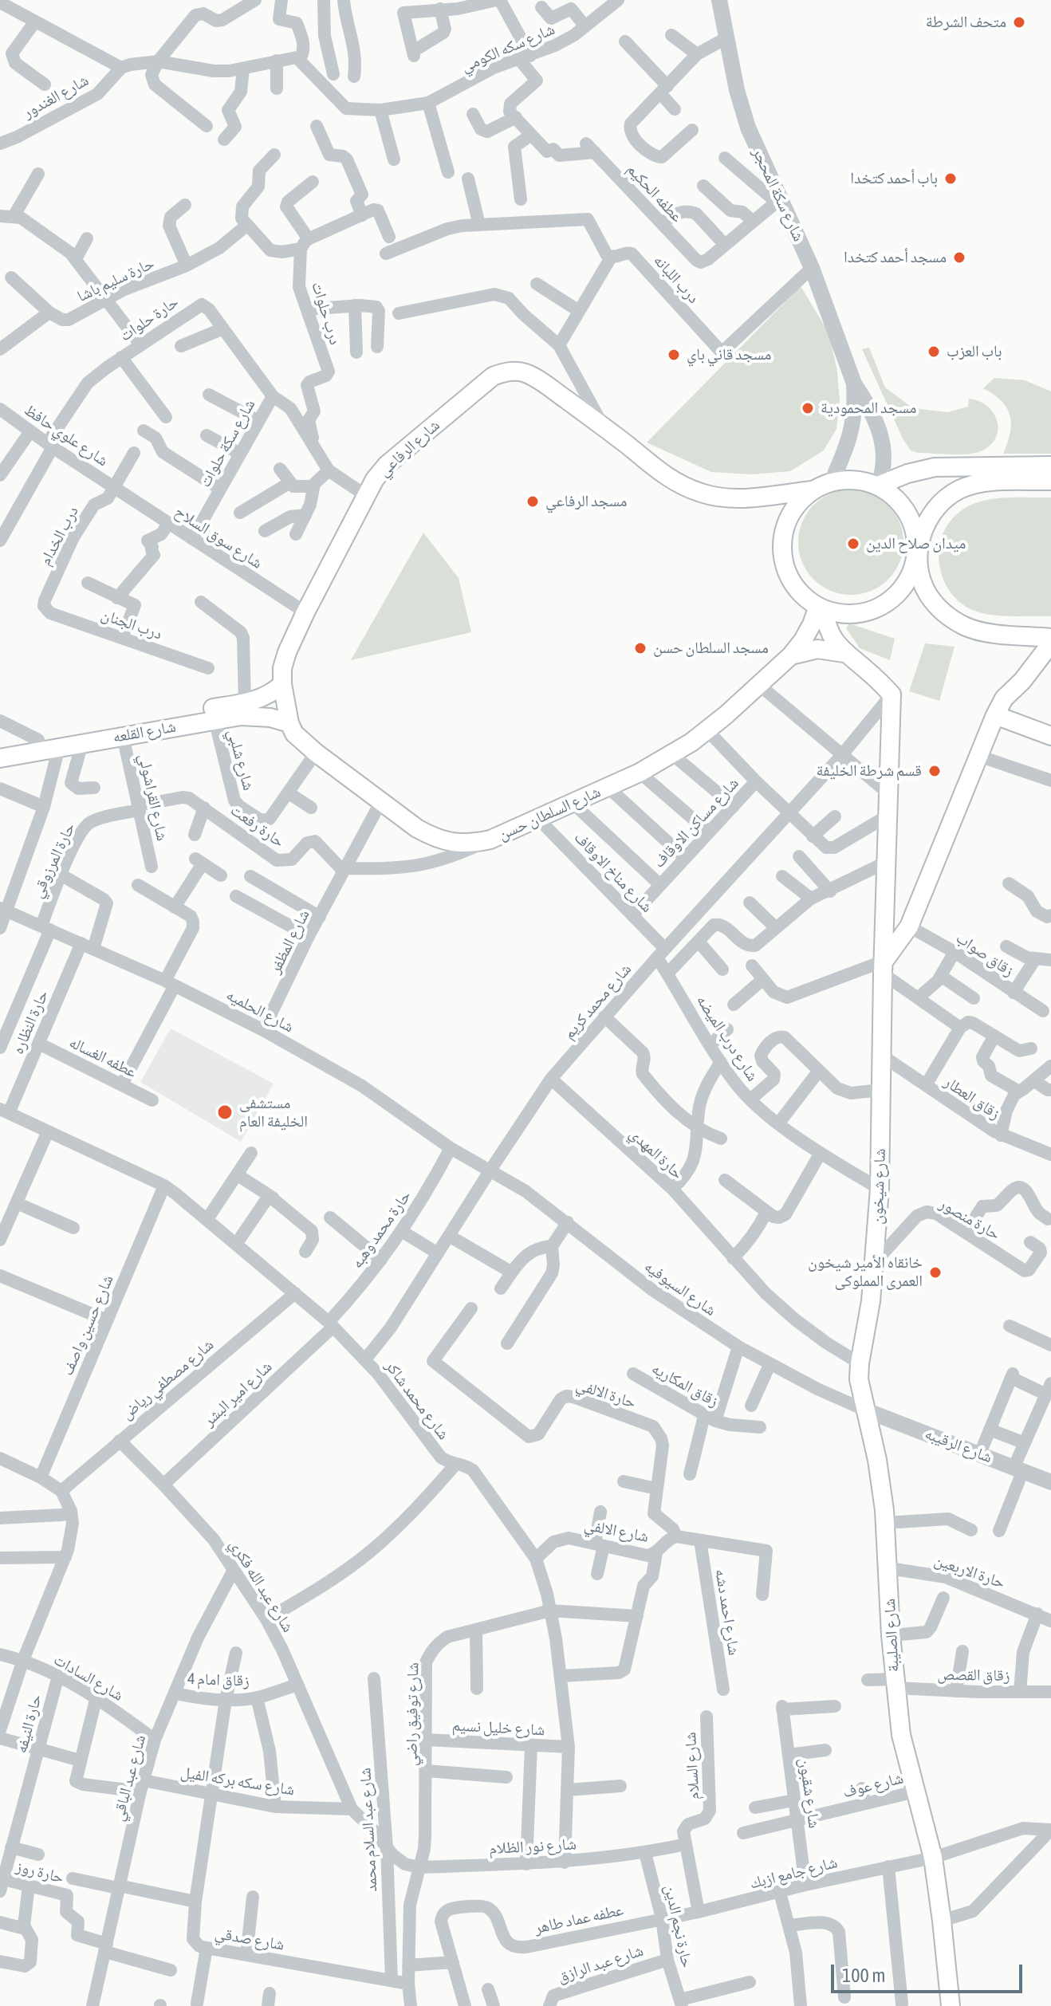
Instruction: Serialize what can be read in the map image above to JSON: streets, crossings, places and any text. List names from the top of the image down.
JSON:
{
  "streets": {
    "main road": [
      "شارع الرفاعي",
      "شارع القلعه",
      "شارع السلطان حسن",
      "شارع شيخون",
      "شارع الصليبة"
    ],
    "street": [
      "شارع سكه الكومي",
      "شارع الغندور",
      "عطفه الحكيم",
      "شارع سكة المحجر",
      "درب اللبانه",
      "حارة سليم باشا",
      "درب حلوات",
      "حارة حلوات",
      "شارع علوي حافظ",
      "شارع سكة حلوات",
      "درب الخدام",
      "شارع سوق السلاح",
      "درب الجنان",
      "شارع شلبي",
      "شارع القراشولي",
      "شارع مساكن الاوقاف",
      "حارة رفعت",
      "حارة المرزوقي",
      "شارع مناخ الاوقاف",
      "شارع المظفر",
      "زقاق صواب",
      "شارع محمد كريم",
      "شارع الحلميه",
      "حارة النظاره",
      "شارع درب الميضه",
      "عطفه الغساله",
      "زقاق العطار",
      "حارة المهدي",
      "حارة منصور",
      "حارة محمد وهبه",
      "شارع السيوفيه",
      "شارع حسين واصف",
      "شارع مصطفي رياض",
      "زقاق المكاريه",
      "شارع امير البشر",
      "حارة الالفي",
      "شارع محمد شاكر",
      "شارع الرقيبه",
      "شارع الالفي",
      "حارة الاربعين",
      "شارع عبد الله فكري",
      "شارع احمد دشه",
      "زقاق القصص",
      "شارع السادات",
      "زقاق امام 4",
      "شارع توفيق راضي",
      "حارة النيفه",
      "شارع خليل نسيم",
      "شارع السلام",
      "شارع عبد الباقي",
      "شارع سكه بركه الفيل",
      "شارع عوف",
      "شارع شقبون",
      "شارع عبد السلام محمد",
      "شارع نور الظلام",
      "حارة روز",
      "شارع جامع ازبك",
      "عطفه عماد طاهر",
      "حارة نجم الدين",
      "شارع صدقي",
      "شارع عبد الرازق"
    ]
  },
  "crossings": [
    ["شارع سكة المحجر", "درب اللبانه"],
    ["شارع سكة المحجر", "شارع الرفاعي"],
    ["شارع سكة المحجر", "شارع السلطان حسن"],
    ["درب حلوات", "حارة حلوات"],
    ["حارة حلوات", "شارع علوي حافظ"],
    ["حارة حلوات", "شارع سكة حلوات"],
    ["شارع علوي حافظ", "درب الخدام"],
    ["شارع علوي حافظ", "شارع سوق السلاح"],
    ["شارع سكة حلوات", "شارع سوق السلاح"],
    ["شارع الرفاعي", "شارع سوق السلاح"],
    ["شارع الرفاعي", "شارع القلعه"],
    ["شارع الرفاعي", "شارع السلطان حسن"],
    ["درب الخدام", "شارع سوق السلاح"],
    ["درب الخدام", "درب الجنان"],
    ["شارع القلعه", "شارع شلبي"],
    ["شارع القلعه", "شارع القراشولي"],
    ["شارع القلعه", "شارع السلطان حسن"],
    ["شارع شلبي", "شارع السلطان حسن"],
    ["شارع القراشولي", "حارة رفعت"],
    ["شارع القراشولي", "حارة المرزوقي"],
    ["شارع السلطان حسن", "شارع مساكن الاوقاف"],
    ["شارع السلطان حسن", "شارع مناخ الاوقاف"],
    ["شارع السلطان حسن", "شارع المظفر"],
    ["شارع مساكن الاوقاف", "شارع مناخ الاوقاف"],
    ["شارع مساكن الاوقاف", "شارع محمد كريم"],
    ["حارة رفعت", "حارة المرزوقي"],
    ["حارة رفعت", "شارع المظفر"],
    ["حارة المرزوقي", "شارع الحلميه"],
    ["حارة المرزوقي", "حارة النظاره"],
    ["شارع مناخ الاوقاف", "شارع محمد كريم"],
    ["شارع مناخ الاوقاف", "شارع درب الميضه"],
    ["شارع المظفر", "شارع الحلميه"],
    ["شارع محمد كريم", "شارع الحلميه"],
    ["شارع محمد كريم", "شارع درب الميضه"],
    ["شارع محمد كريم", "حارة المهدي"],
    ["شارع محمد كريم", "شارع شيخون"],
    ["شارع محمد كريم", "شارع السيوفيه"],
    ["شارع محمد كريم", "شارع محمد شاكر"],
    ["شارع الحلميه", "حارة النظاره"],
    ["شارع الحلميه", "حارة محمد وهبه"],
    ["شارع الحلميه", "شارع السيوفيه"],
    ["حارة النظاره", "عطفه الغساله"],
    ["حارة النظاره", "شارع محمد شاكر"],
    ["شارع درب الميضه", "شارع شيخون"],
    ["زقاق العطار", "شارع شيخون"],
    ["حارة المهدي", "شارع شيخون"],
    ["شارع شيخون", "حارة منصور"],
    ["شارع شيخون", "شارع السيوفيه"],
    ["شارع شيخون", "شارع الرقيبه"],
    ["شارع شيخون", "شارع الصليبة"],
    ["حارة محمد وهبه", "شارع امير البشر"],
    ["حارة محمد وهبه", "شارع محمد شاكر"],
    ["شارع السيوفيه", "شارع الرقيبه"],
    ["شارع السيوفيه", "شارع الصليبة"],
    ["شارع حسين واصف", "شارع محمد شاكر"],
    ["شارع مصطفي رياض", "شارع محمد شاكر"],
    ["شارع مصطفي رياض", "شارع عبد الله فكري"],
    ["شارع امير البشر", "شارع محمد شاكر"],
    ["شارع امير البشر", "شارع عبد الله فكري"],
    ["حارة الالفي", "شارع الالفي"],
    ["شارع محمد شاكر", "شارع الالفي"],
    ["شارع محمد شاكر", "شارع توفيق راضي"],
    ["شارع محمد شاكر", "شارع خليل نسيم"],
    ["شارع محمد شاكر", "شارع نور الظلام"],
    ["شارع الرقيبه", "شارع الصليبة"],
    ["حارة الاربعين", "شارع الصليبة"],
    ["شارع عبد الله فكري", "زقاق امام 4"],
    ["شارع عبد الله فكري", "شارع عبد الباقي"],
    ["شارع عبد الله فكري", "شارع سكه بركه الفيل"],
    ["شارع الصليبة", "زقاق القصص"],
    ["شارع الصليبة", "شارع عوف"],
    ["شارع الصليبة", "شارع جامع ازبك"],
    ["شارع السادات", "حارة النيفه"],
    ["شارع السادات", "شارع عبد الباقي"],
    ["زقاق امام 4", "شارع عبد الباقي"],
    ["زقاق امام 4", "شارع صدقي"],
    ["شارع توفيق راضي", "شارع خليل نسيم"],
    ["شارع توفيق راضي", "شارع نور الظلام"],
    ["شارع توفيق راضي", "شارع صدقي"],
    ["حارة النيفه", "حارة روز"],
    ["شارع السلام", "شارع نور الظلام"],
    ["شارع عبد الباقي", "شارع سكه بركه الفيل"],
    ["شارع عبد الباقي", "حارة روز"],
    ["شارع سكه بركه الفيل", "شارع صدقي"],
    ["شارع عوف", "شارع شقبون"],
    ["شارع شقبون", "شارع جامع ازبك"],
    ["شارع عبد السلام محمد", "شارع صدقي"],
    ["شارع نور الظلام", "حارة نجم الدين"],
    ["شارع جامع ازبك", "عطفه عماد طاهر"],
    ["شارع جامع ازبك", "حارة نجم الدين"],
    ["عطفه عماد طاهر", "حارة نجم الدين"],
    ["حارة نجم الدين", "شارع عبد الرازق"]
  ],
  "places": [
    "متحف الشرطة",
    "باب أحمد كتخدا",
    "مسجد أحمد كتخدا",
    "باب العزب",
    "مسجد قاني باي",
    "مسجد المحمودية",
    "مسجد الرفاعي",
    "ميدان صلاح الدين",
    "مسجد السلطان حسن",
    "قسم شرطة الخليفة",
    "مستشفى الخليفة العام",
    "خانقاه الأمير شيخون العمرى المملوكى"
  ],
  "scale_bar": "100 m"
}
